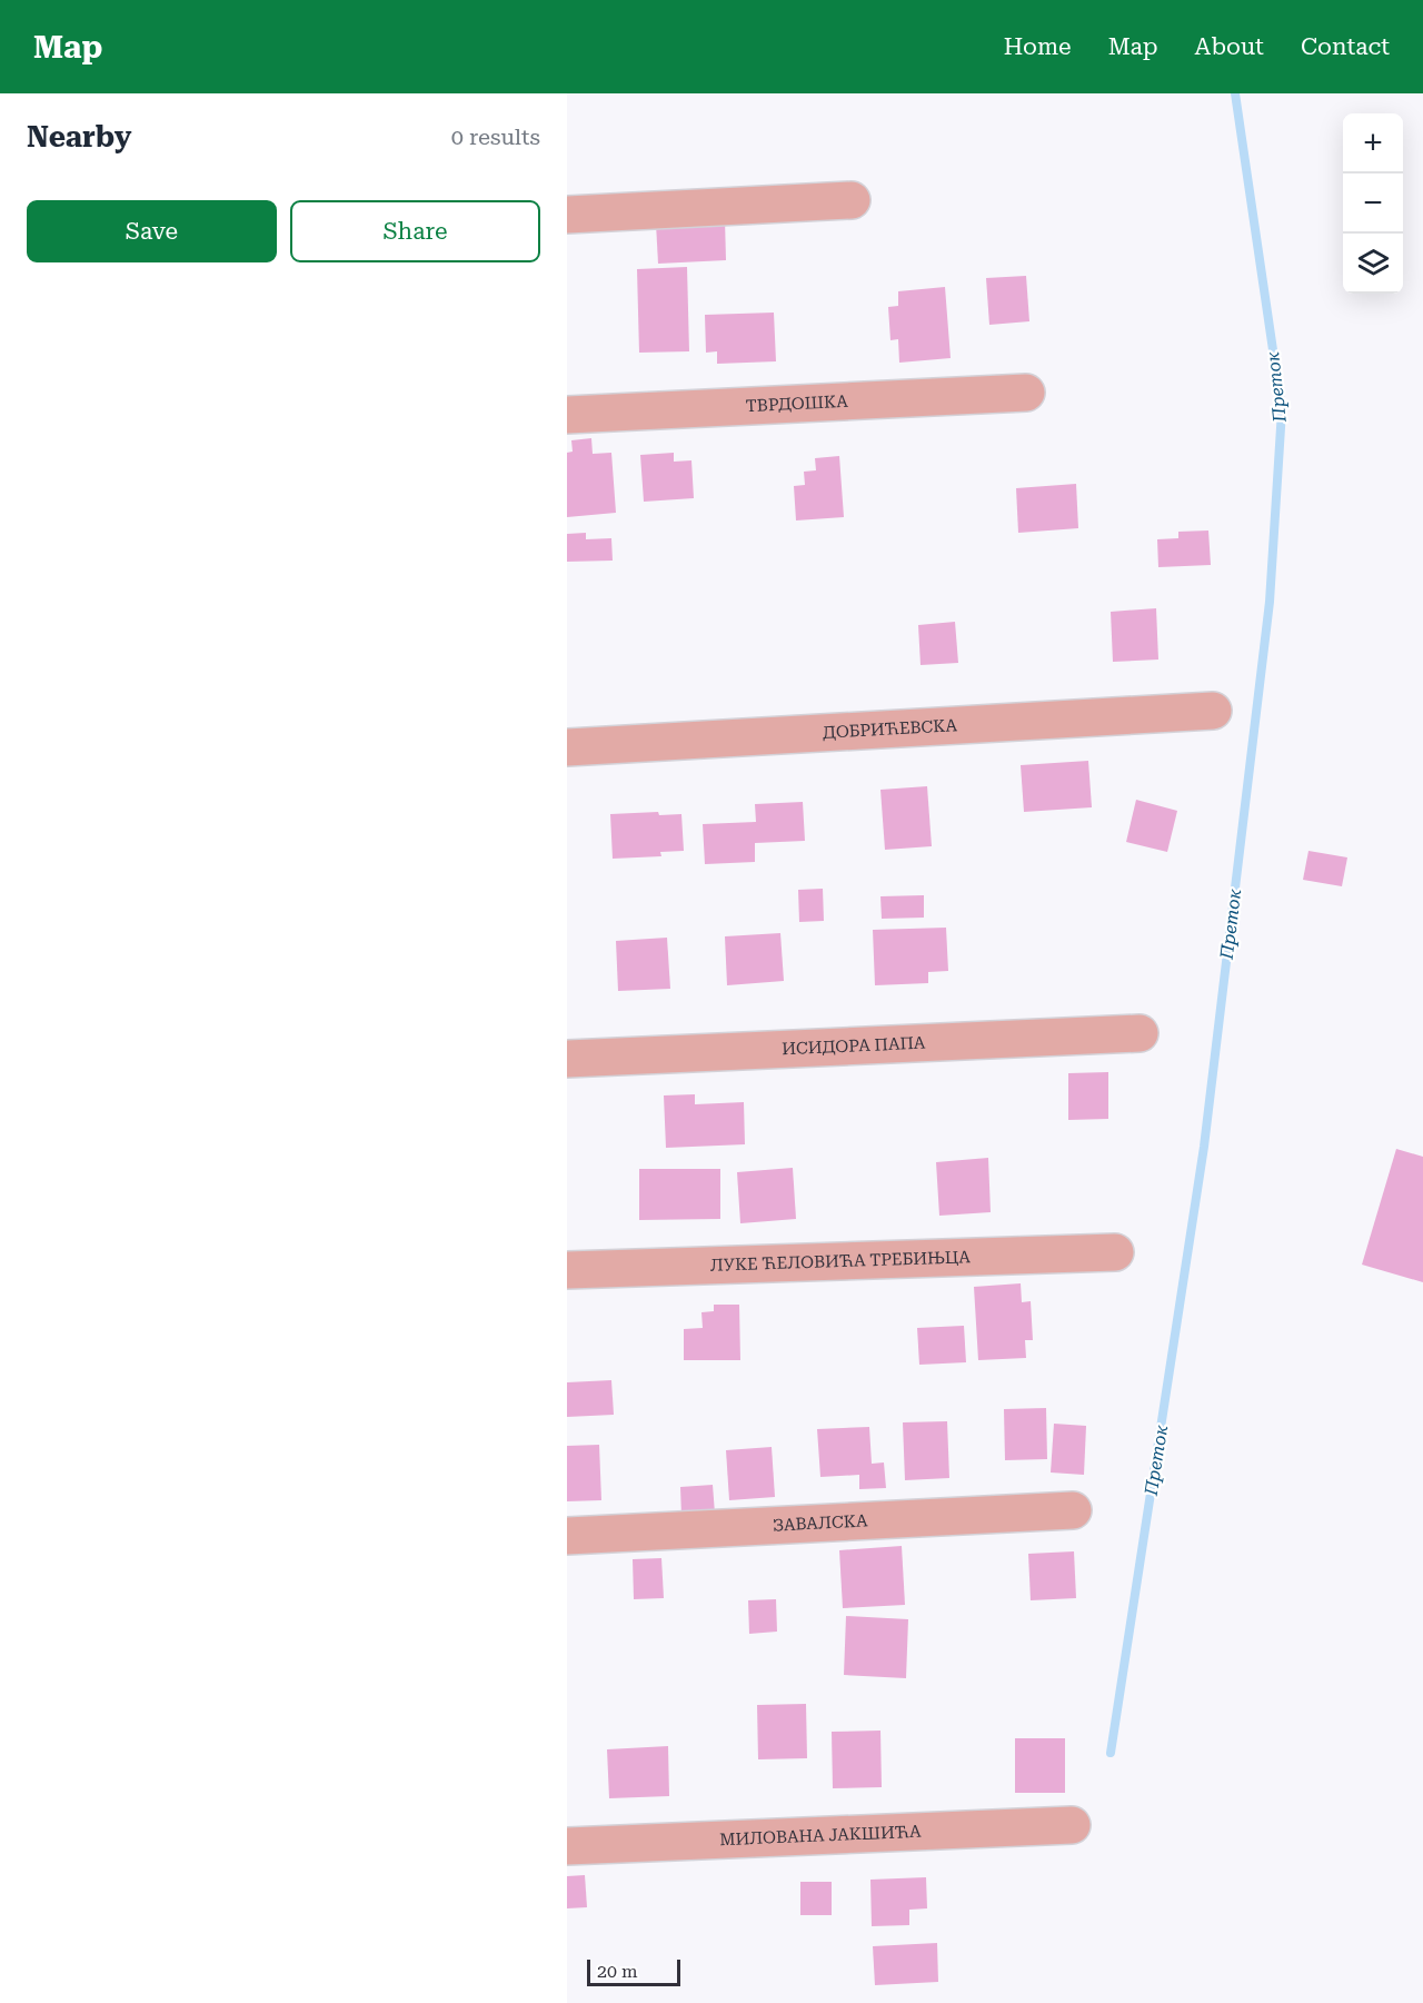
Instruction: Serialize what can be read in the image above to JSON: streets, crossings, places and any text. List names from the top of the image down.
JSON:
{
  "streets": {
    "street": [
      "ТВРДОШКА",
      "ДОБРИЋЕВСКА",
      "ИСИДОРА ПАПА",
      "ЛУКЕ ЋЕЛОВИЋА ТРЕБИЊЦА",
      "ЗАВАЛСКА",
      "МИЛОВАНА ЈАКШИЋА"
    ]
  },
  "water": ["Преток"],
  "scale_bar": "20 m",
  "page": {
    "header": "Map",
    "nav": [
      "Home",
      "Map",
      "About",
      "Contact"
    ],
    "heading": ["Nearby", "0 results"],
    "map_buttons": ["+", "−"],
    "buttons": ["Save", "Share"],
    "scale": "20 m"
  }
}
